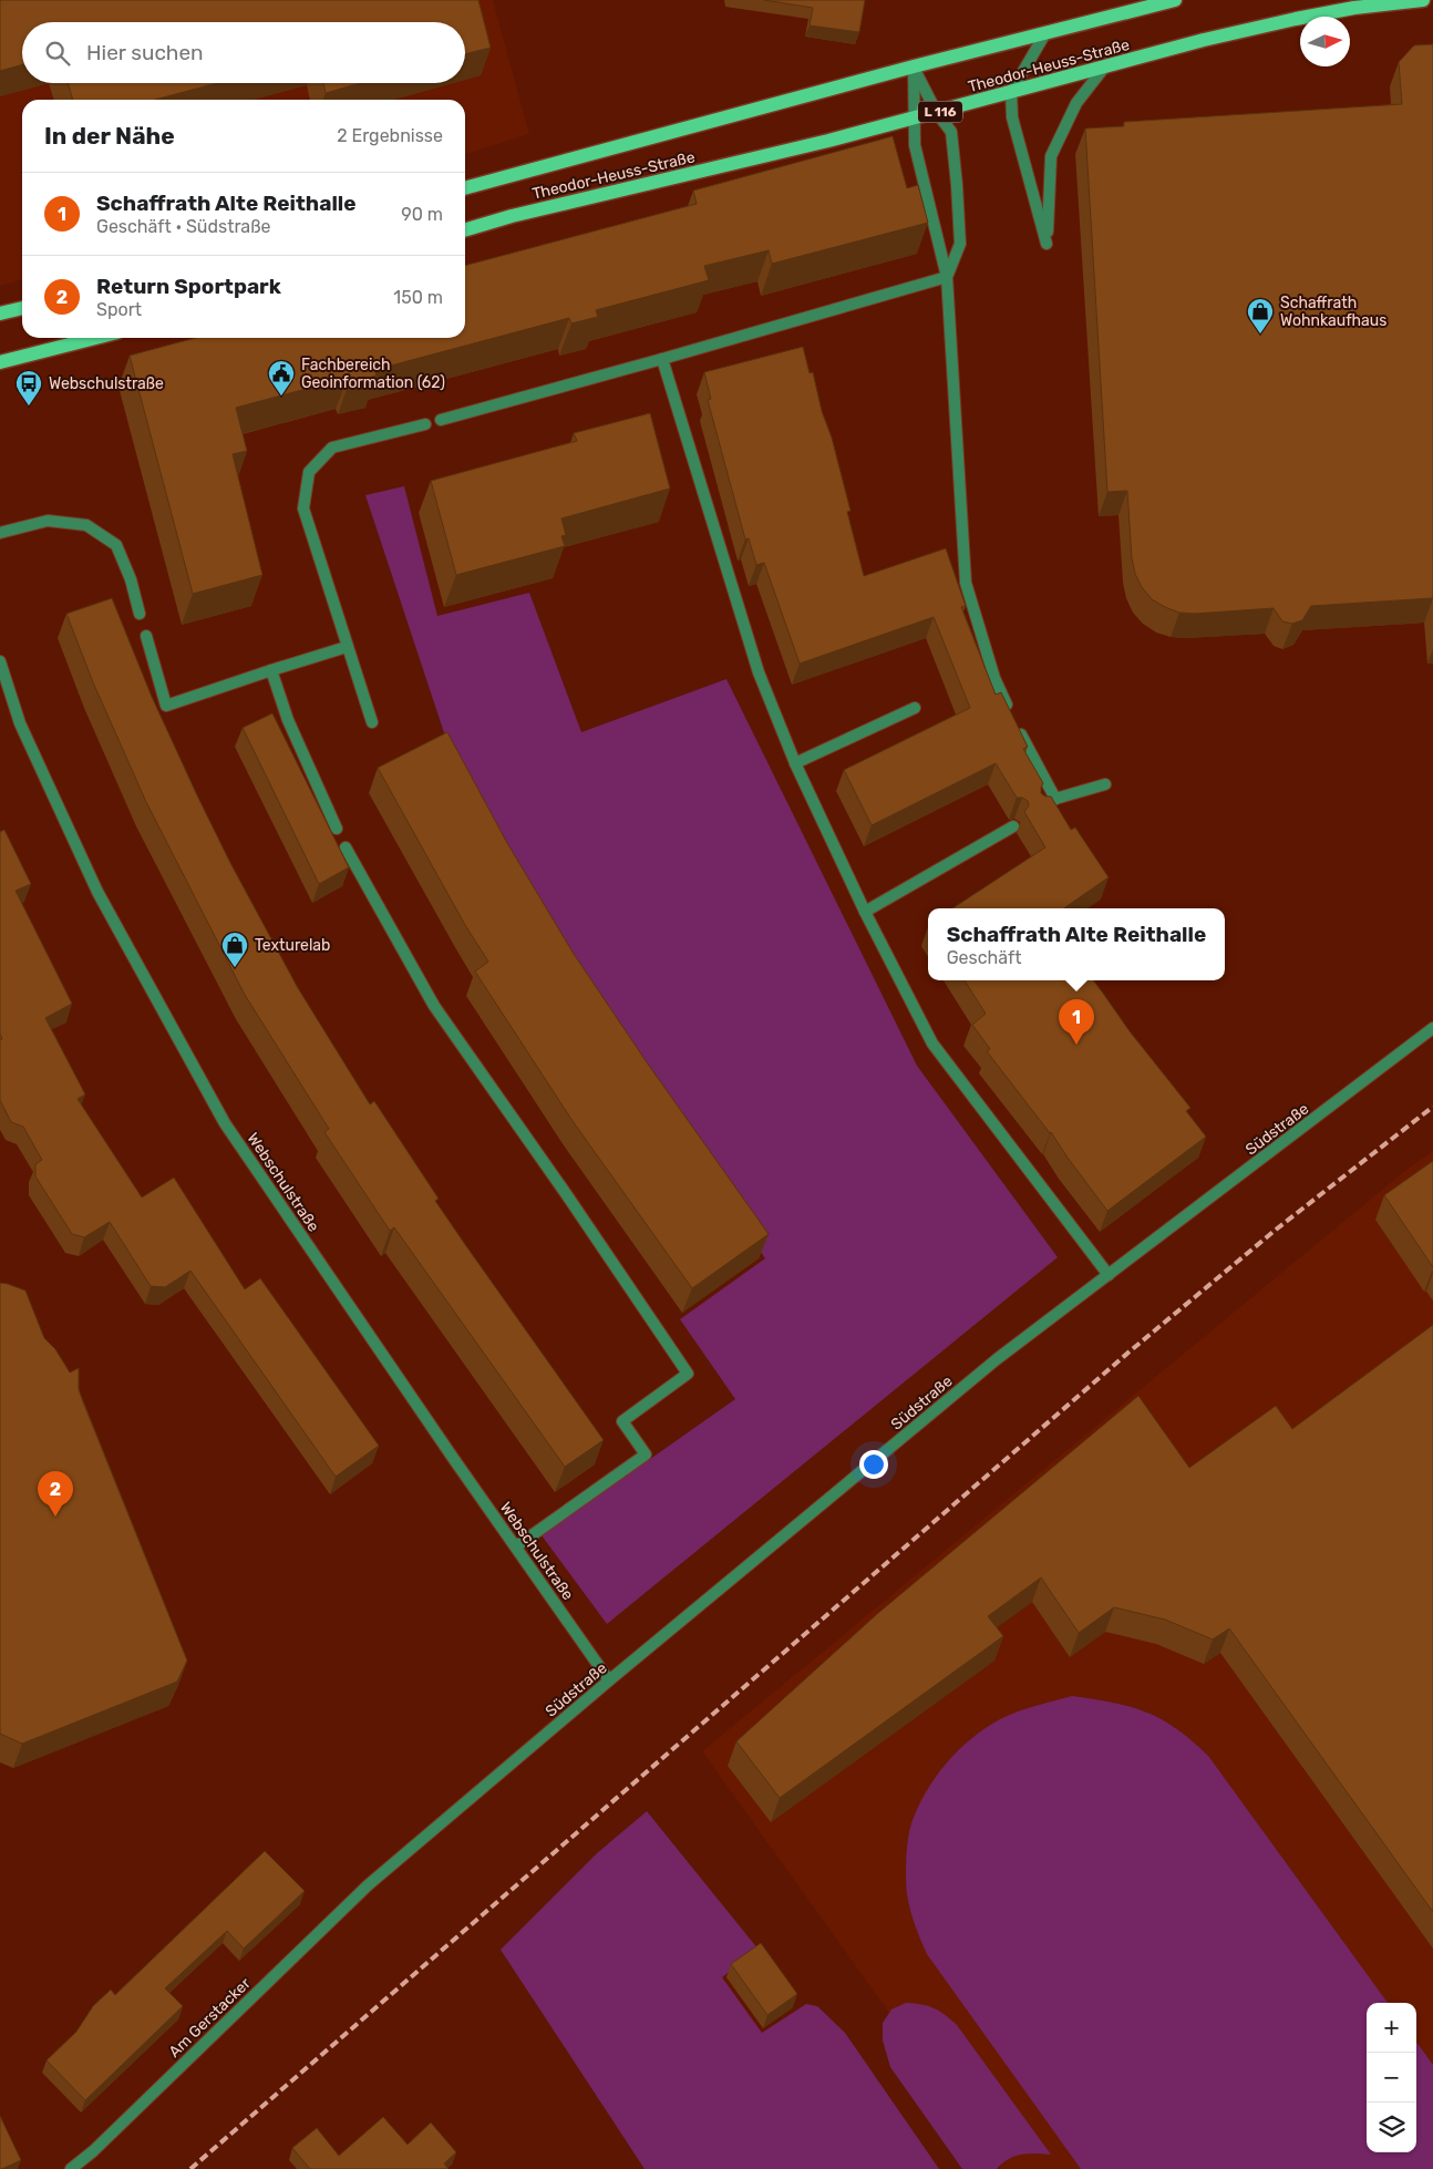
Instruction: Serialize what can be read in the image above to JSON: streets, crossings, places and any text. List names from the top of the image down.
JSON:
{
  "streets": {
    "main road": ["Theodor-Heuss-Straße", "L 116"],
    "street": ["Südstraße", "Webschulstraße", "Am Gerstacker"]
  },
  "crossings": [
    ["Südstraße", "Webschulstraße"],
    ["Südstraße", "Am Gerstacker"]
  ],
  "places": {
    "shop": ["Schaffrath Wohnkaufhaus", "Texturelab"],
    "public building": ["Fachbereich Geoinformation (62)"],
    "bus stop": ["Webschulstraße"]
  },
  "north": "right",
  "page": {
    "search": "Hier suchen",
    "heading": ["In der Nähe", "2 Ergebnisse"],
    "list": [
      {
        "mark": "1",
        "name": "Schaffrath Alte Reithalle",
        "note": "Geschäft · Südstraße",
        "value": "90 m"
      },
      {
        "mark": "2",
        "name": "Return Sportpark",
        "note": "Sport",
        "value": "150 m"
      }
    ],
    "popup": ["Schaffrath Alte Reithalle", "Geschäft"],
    "pins": ["1", "2"],
    "map_buttons": ["+", "−"]
  }
}
